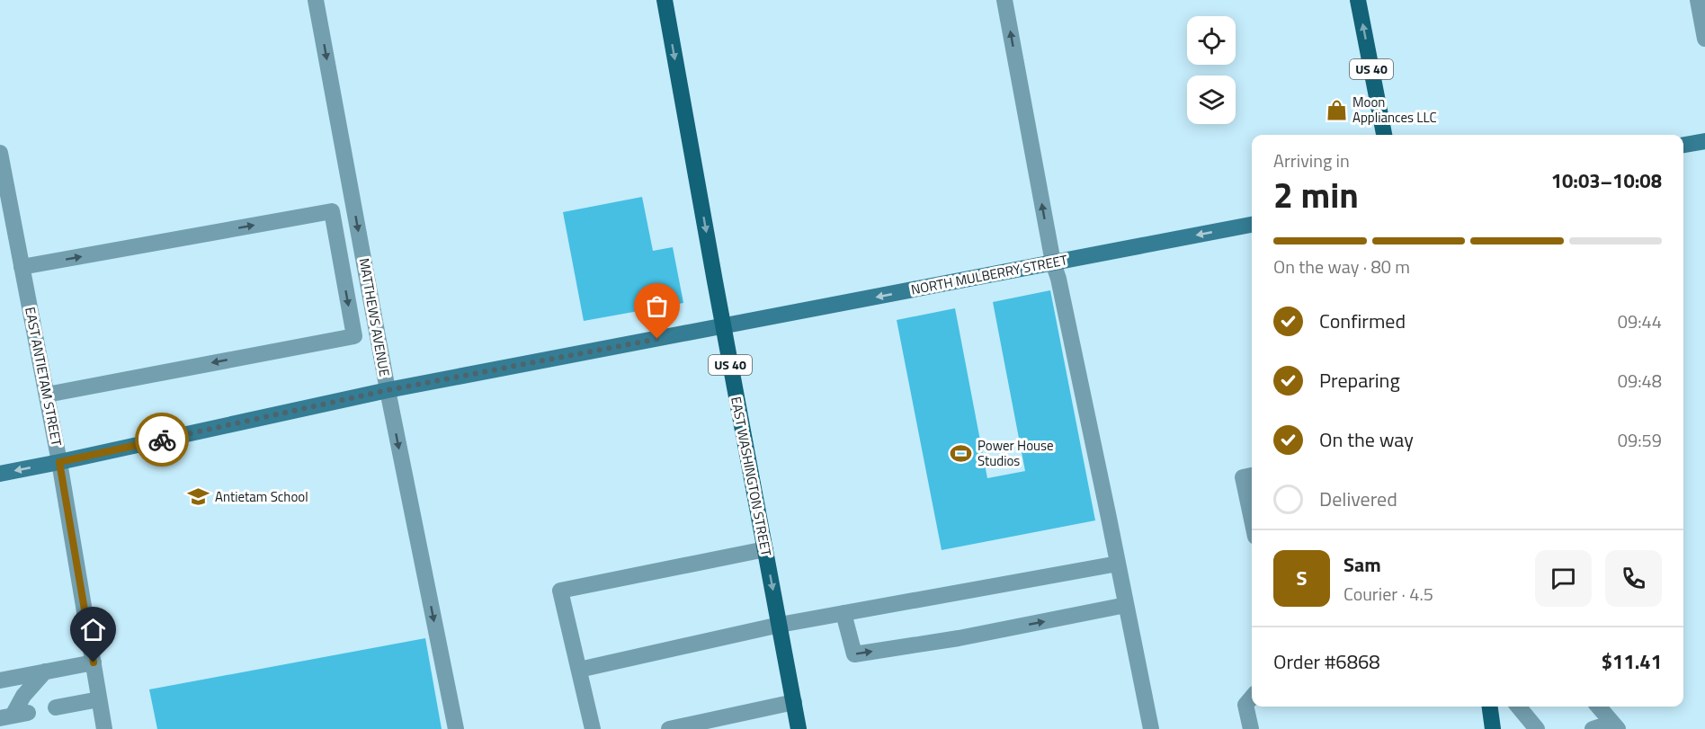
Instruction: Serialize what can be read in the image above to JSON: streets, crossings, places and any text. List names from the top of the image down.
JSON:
{
  "streets": {
    "main road": ["US 40", "EAST WASHINGTON STREET"],
    "street": ["NORTH MULBERRY STREET", "MATTHEWS AVENUE", "EAST ANTIETAM STREET"]
  },
  "crossings": [
    ["NORTH MULBERRY STREET", "MATTHEWS AVENUE"],
    ["NORTH MULBERRY STREET", "EAST ANTIETAM STREET"],
    ["NORTH MULBERRY STREET", "EAST WASHINGTON STREET"]
  ],
  "one_way": ["NORTH MULBERRY STREET", "MATTHEWS AVENUE", "EAST WASHINGTON STREET"],
  "places": {
    "shop": ["Moon Appliances LLC"],
    "sports": ["Power House Studios"],
    "school or university": ["Antietam School"]
  },
  "page": {
    "heading": ["2 min", "Arriving in", "10:03–10:08"],
    "panel": [
      "Sam",
      "Courier · 4.5",
      "Order #6868",
      "$11.41"
    ],
    "bar": "On the way · 80 m",
    "list": [
      ["Confirmed", "09:44"],
      ["Preparing", "09:48"],
      ["On the way", "09:59"],
      "Delivered"
    ],
    "round": "S"
  }
}
